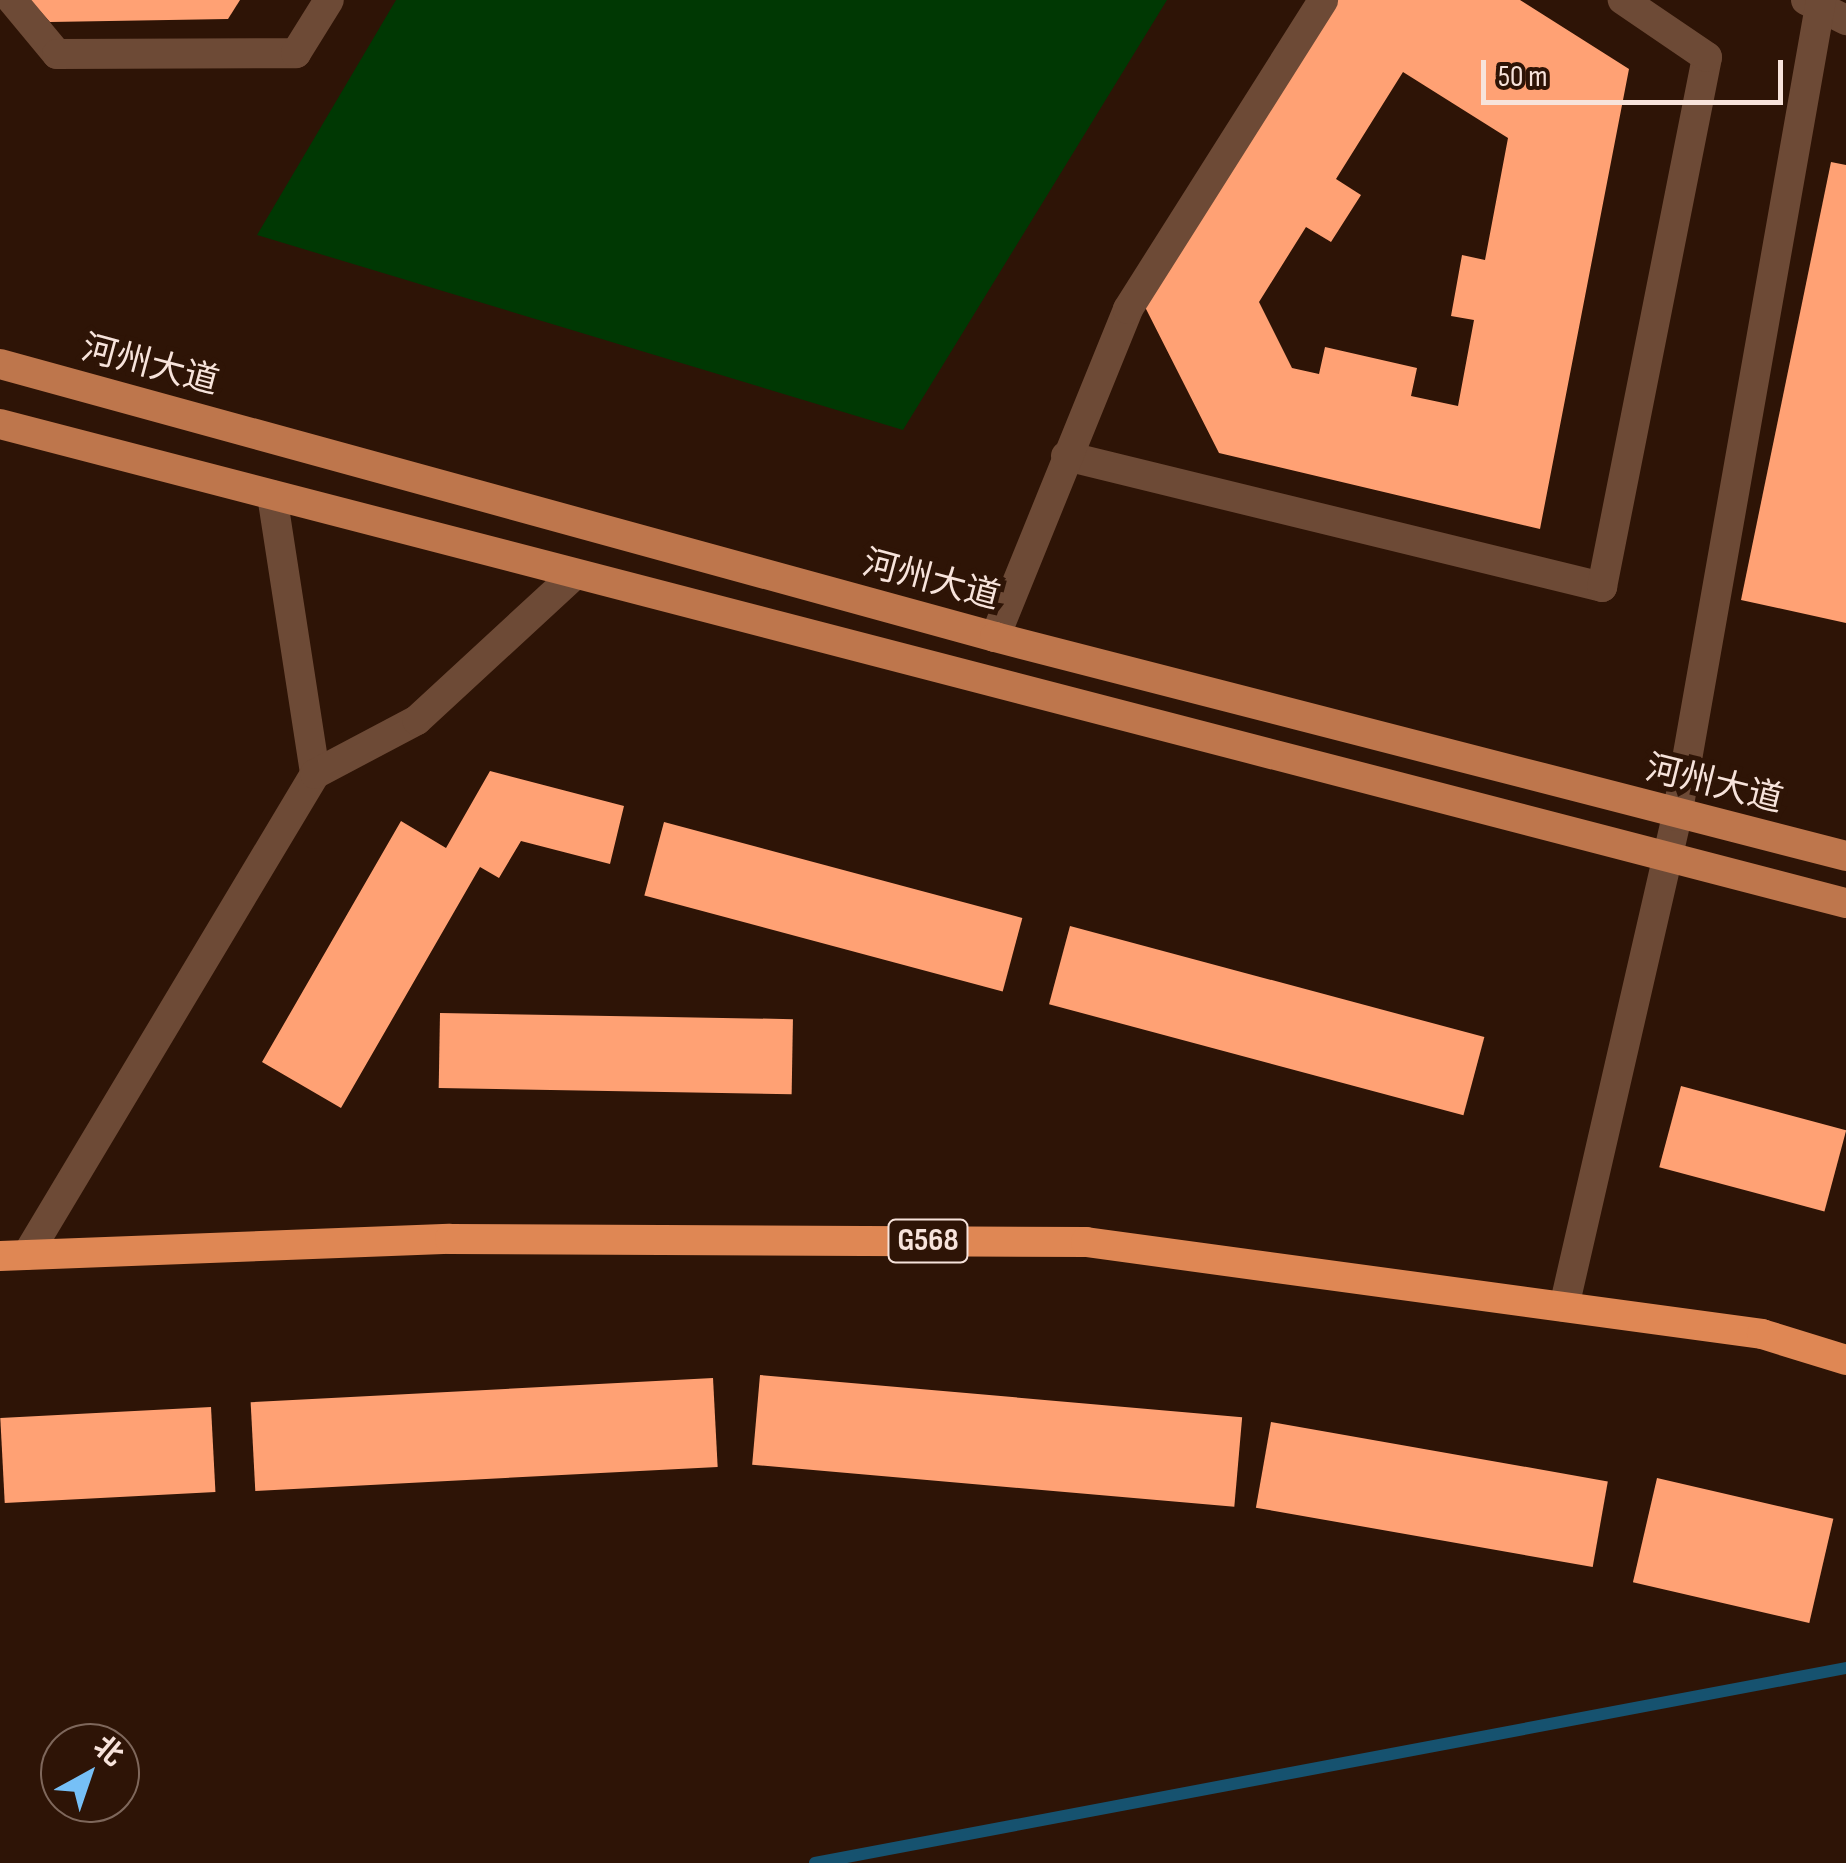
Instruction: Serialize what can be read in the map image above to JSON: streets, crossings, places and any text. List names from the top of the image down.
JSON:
{
  "streets": {
    "highway": ["G568"],
    "main road": ["河州大道"]
  },
  "scale_bar": "50 m",
  "north": "top right"
}
